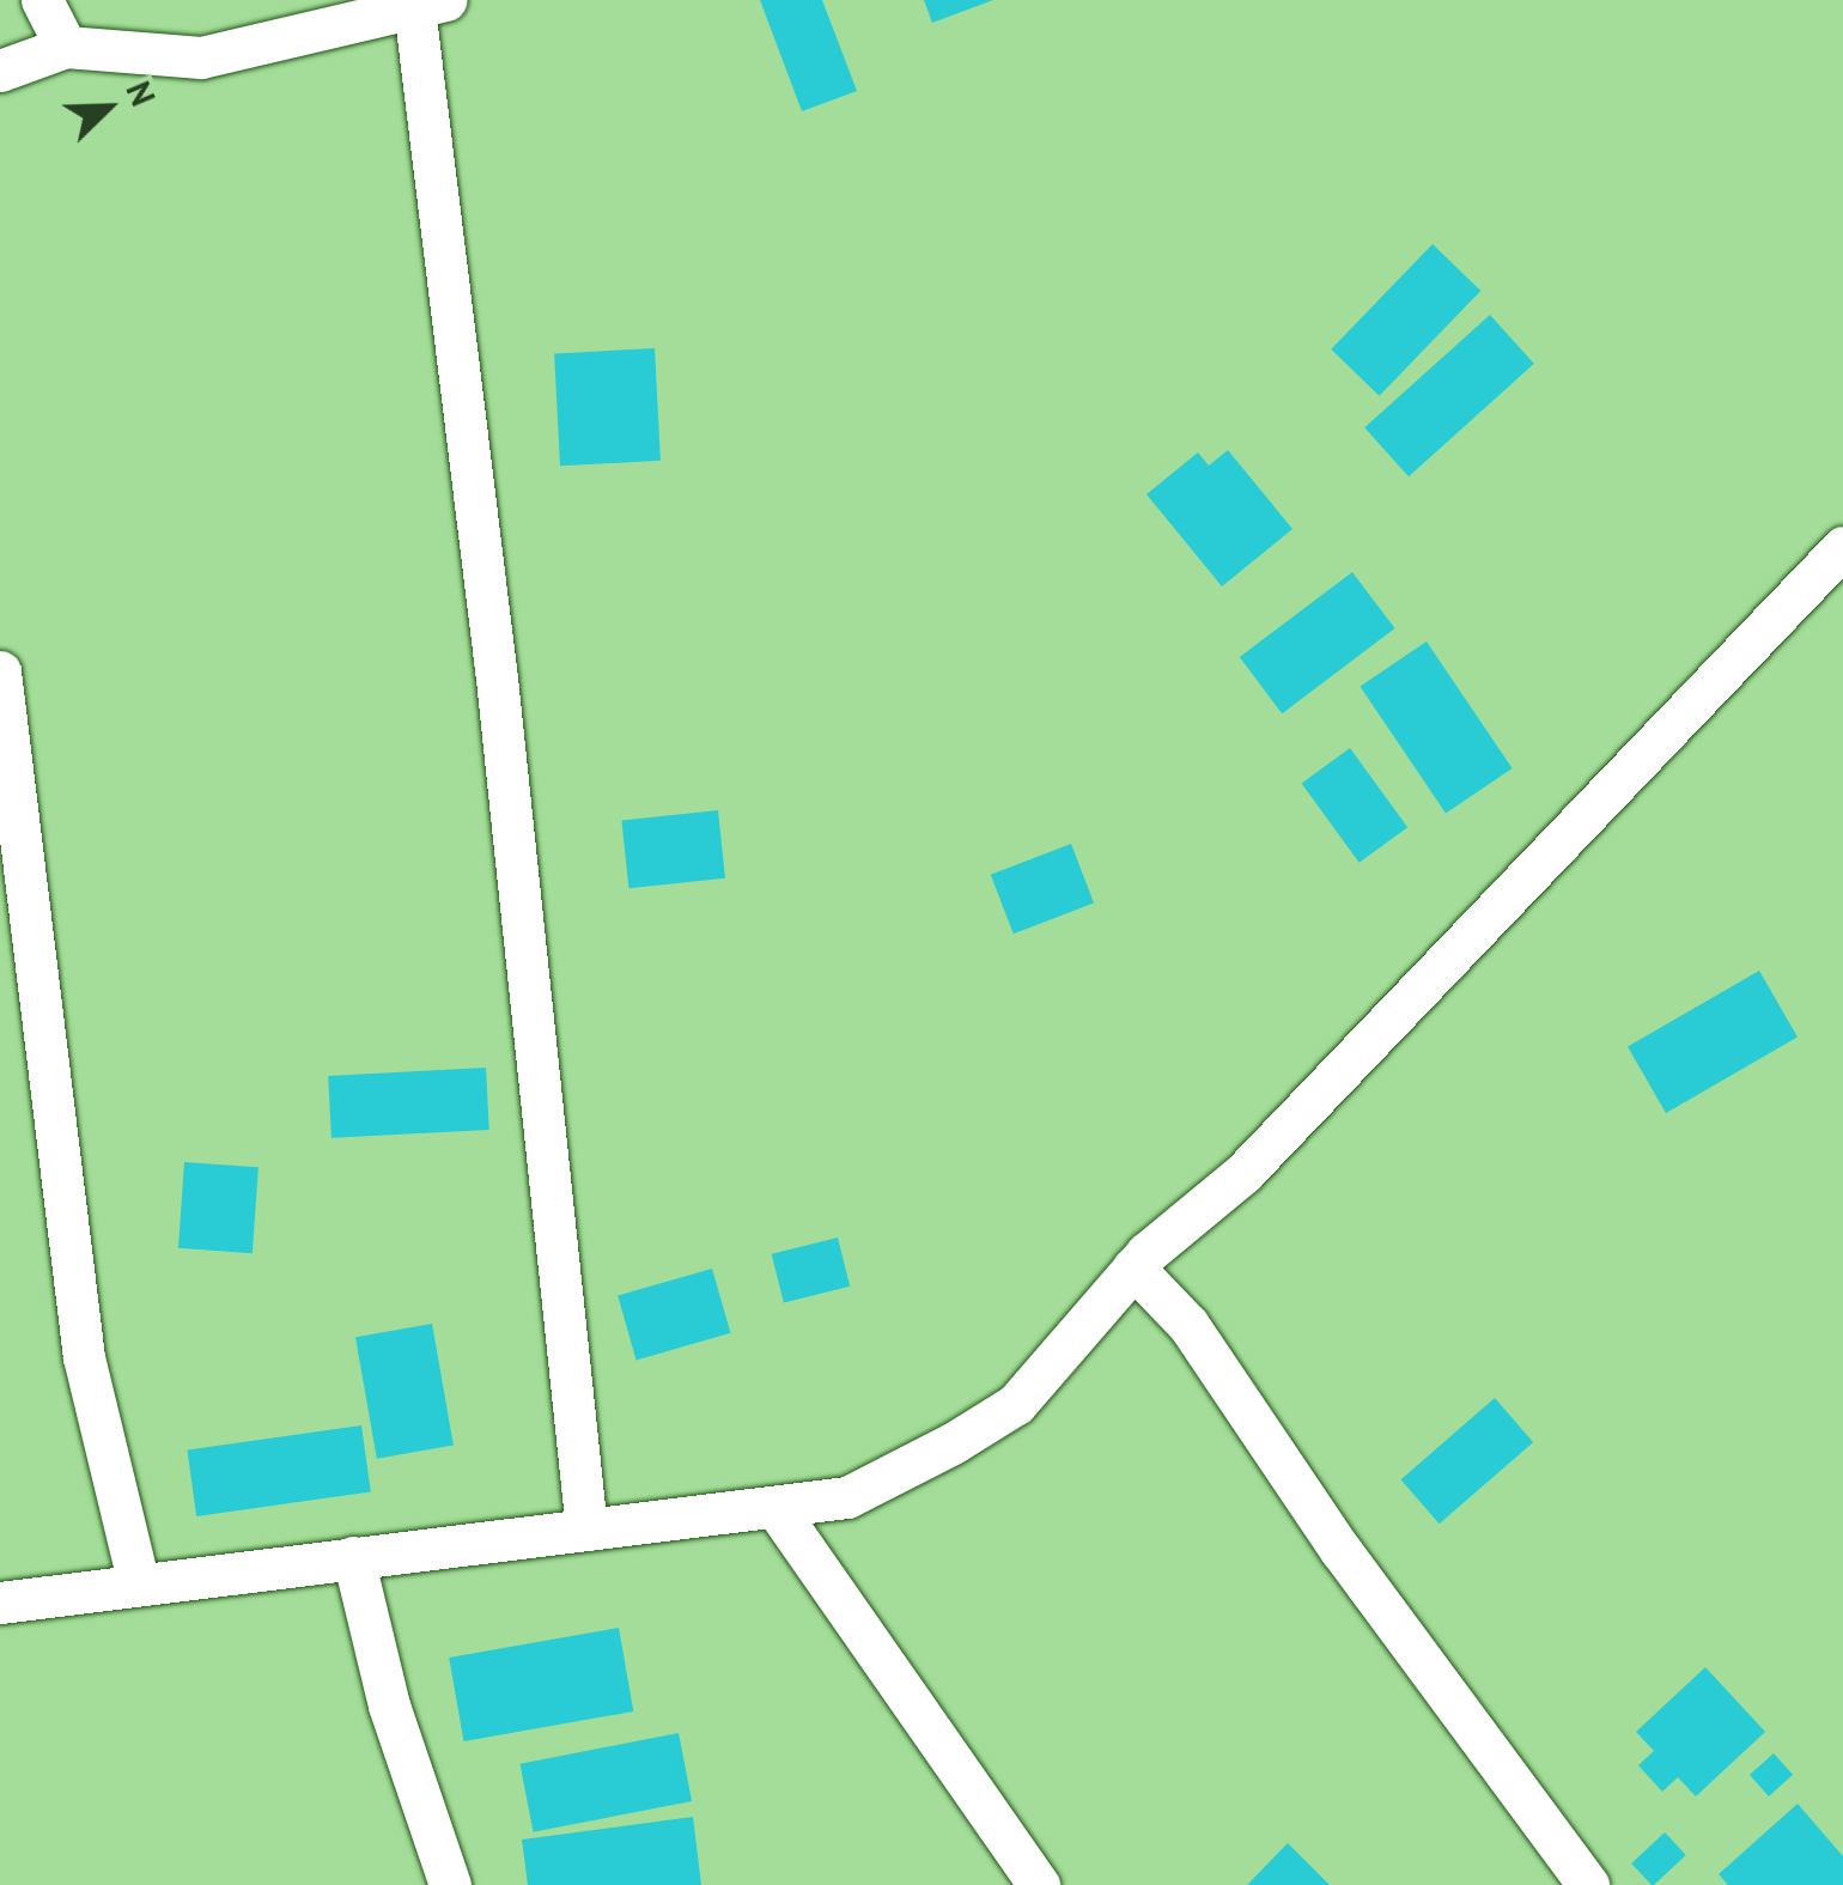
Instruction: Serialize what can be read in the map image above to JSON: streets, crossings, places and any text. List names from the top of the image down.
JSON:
{
  "north": "top right"
}
